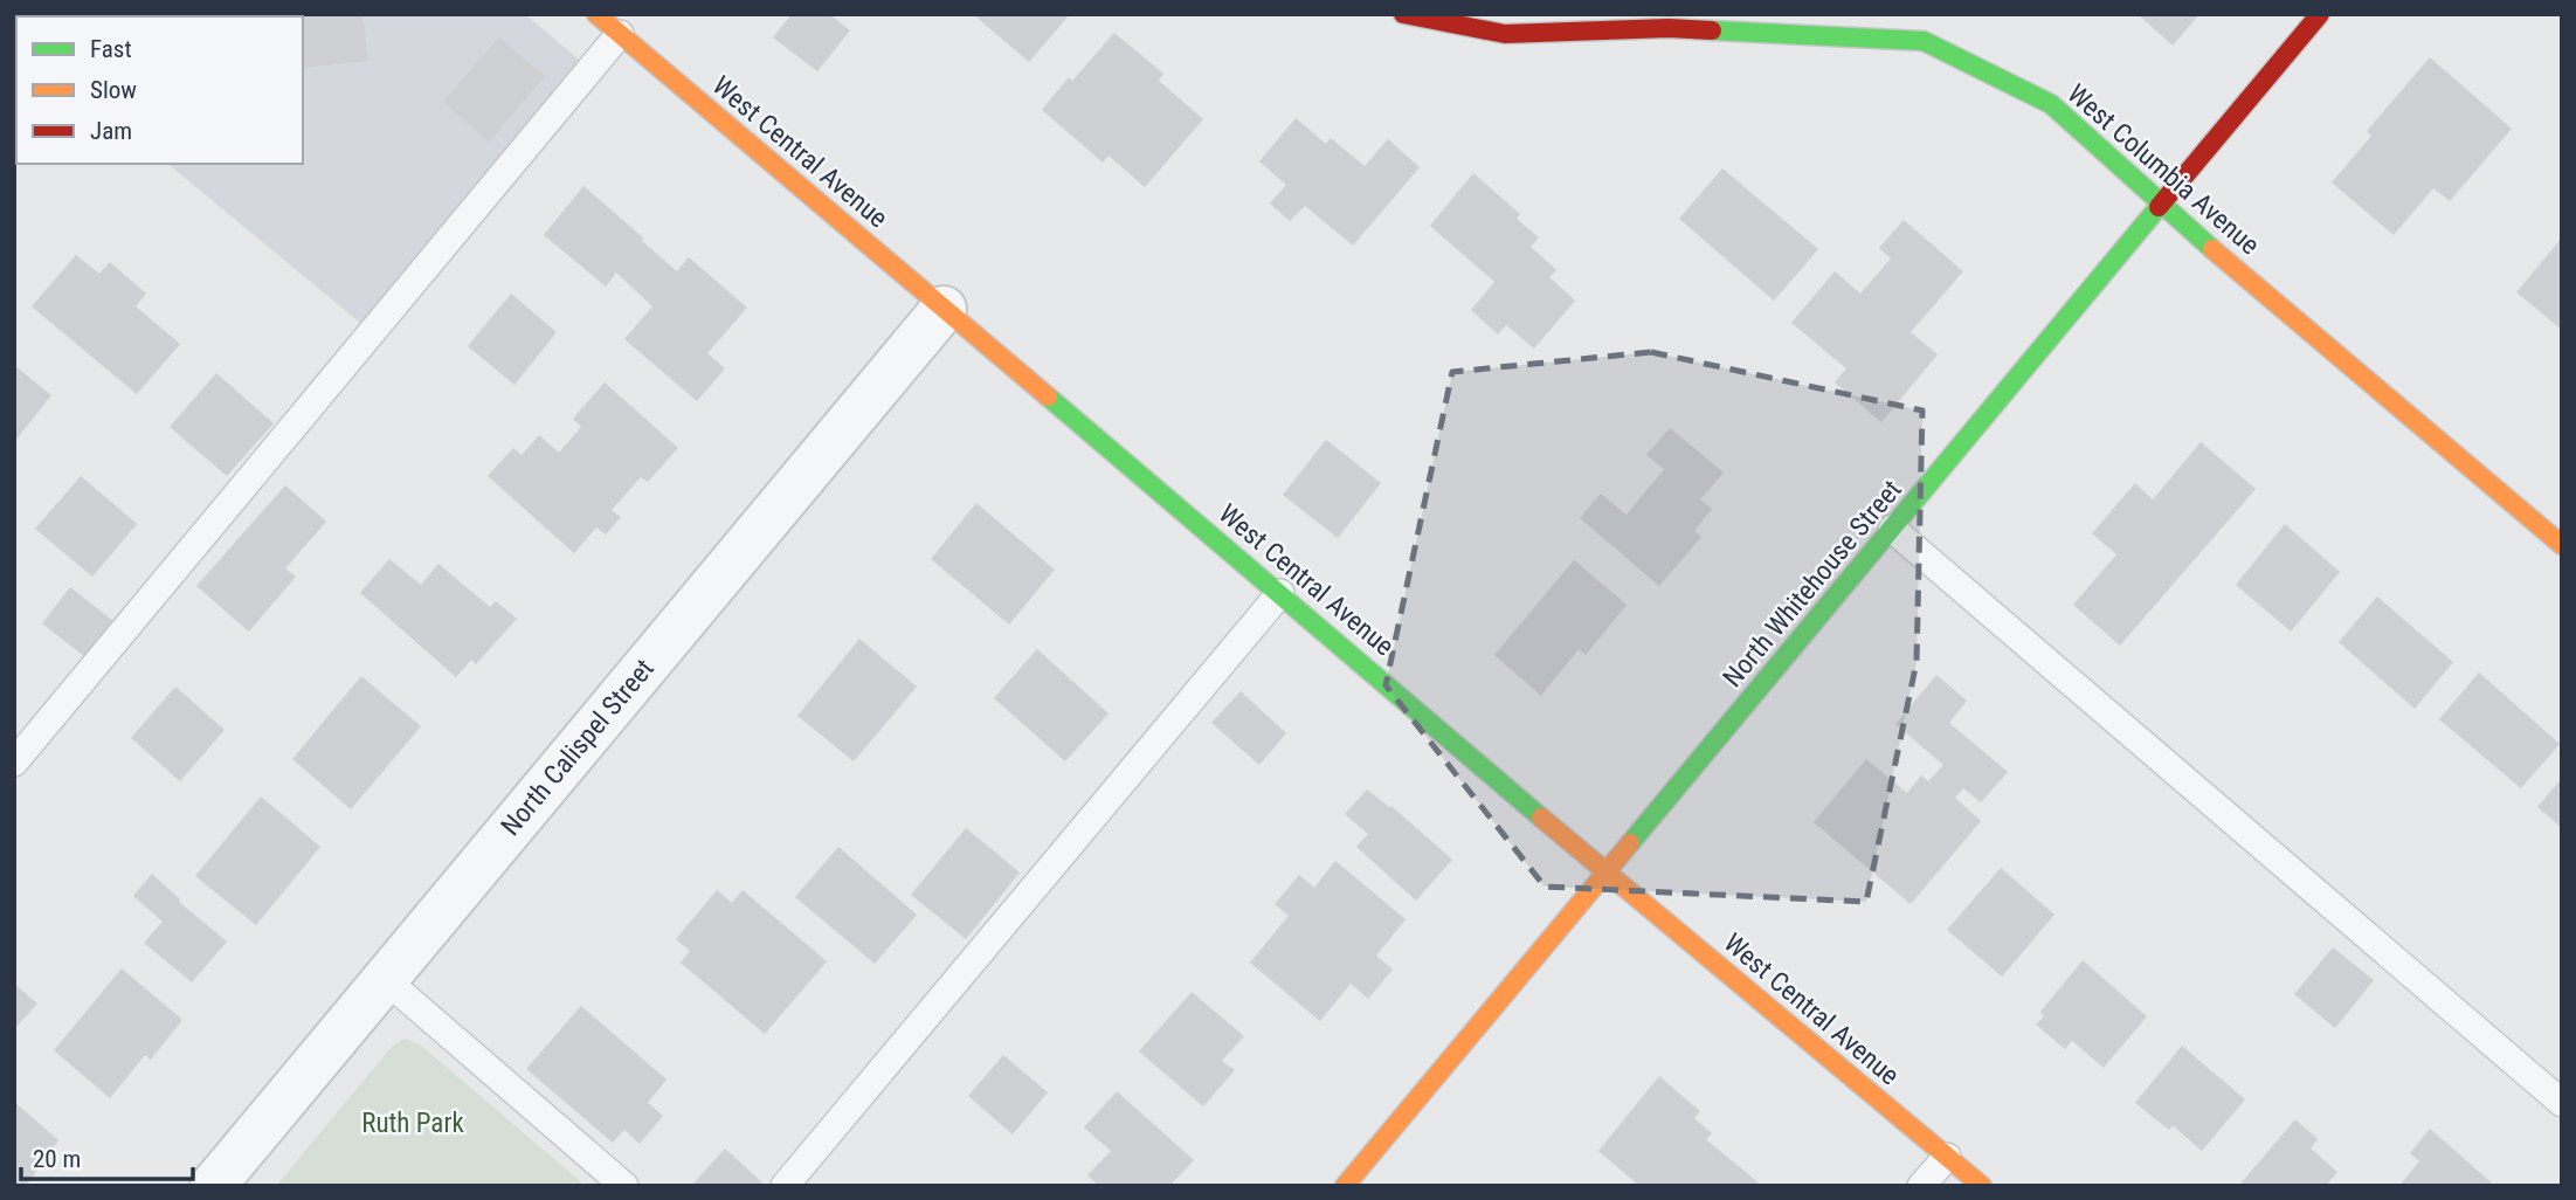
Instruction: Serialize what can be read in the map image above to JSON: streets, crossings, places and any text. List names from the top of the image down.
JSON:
{
  "streets": {
    "street": [
      "West Central Avenue",
      "West Columbia Avenue",
      "North Whitehouse Street",
      "North Calispel Street"
    ]
  },
  "crossings": [
    ["West Central Avenue", "North Whitehouse Street"],
    ["West Central Avenue", "North Calispel Street"],
    ["West Columbia Avenue", "North Whitehouse Street"]
  ],
  "parks": ["Ruth Park"],
  "legend": ["Fast", "Slow", "Jam"],
  "scale_bar": "20 m"
}
